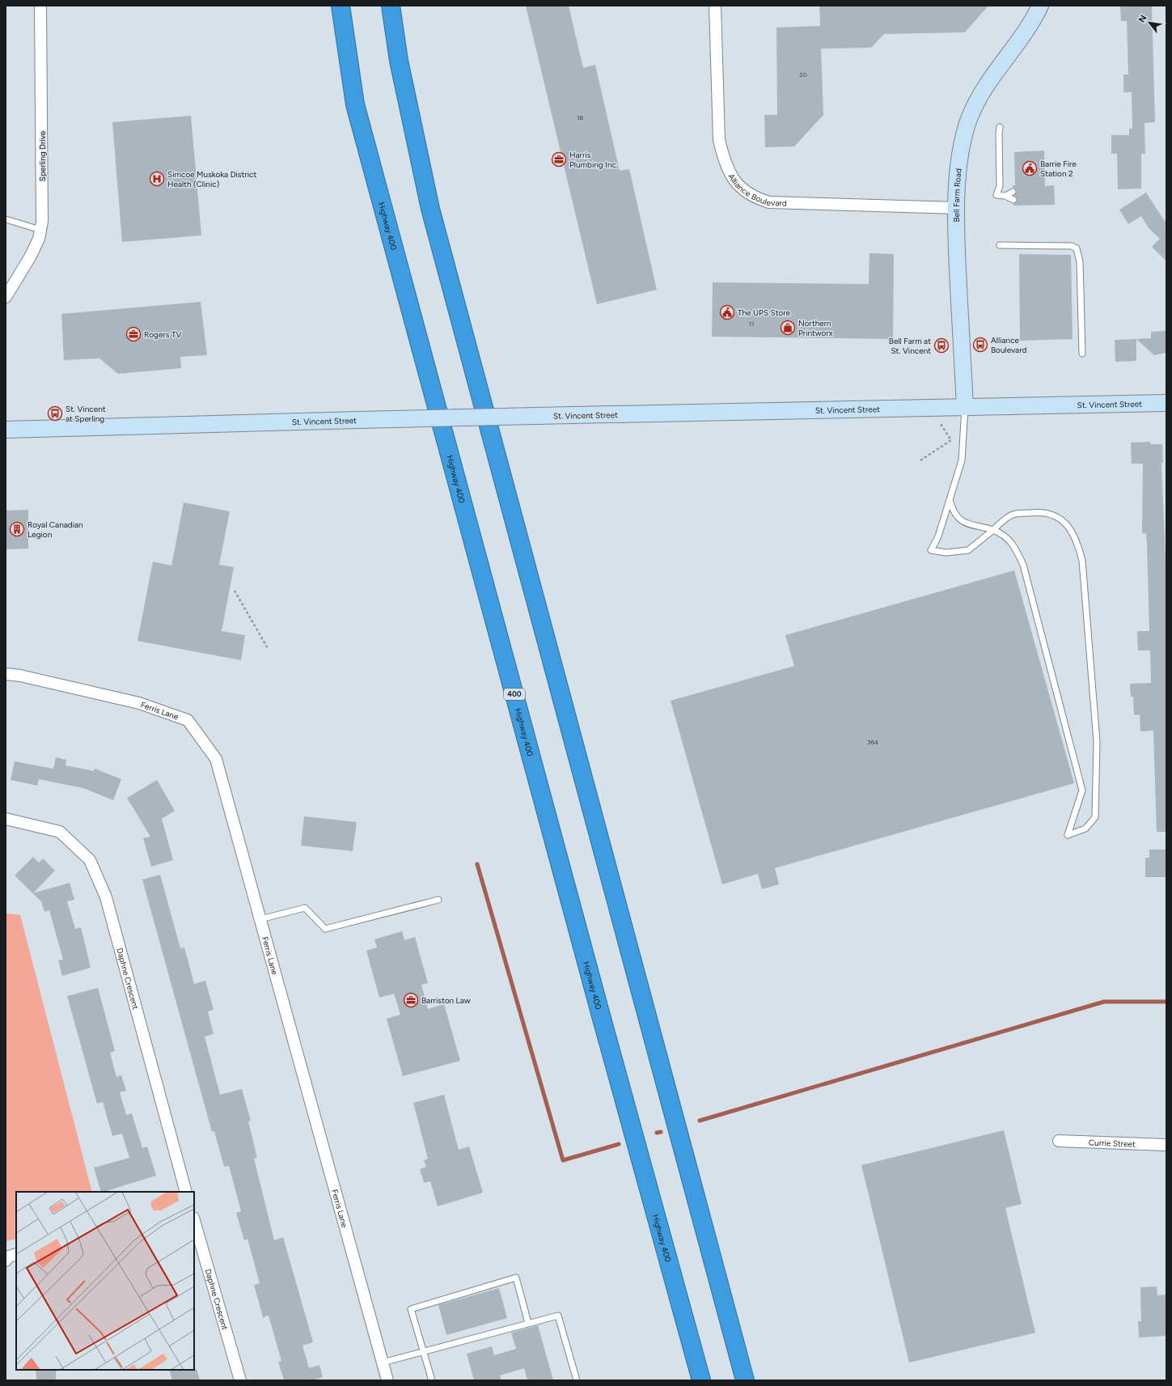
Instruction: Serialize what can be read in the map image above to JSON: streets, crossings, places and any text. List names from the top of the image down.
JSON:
{
  "streets": {
    "highway": ["Highway 400", "400"],
    "main road": ["Bell Farm Road", "St. Vincent Street"],
    "street": [
      "Sperling Drive",
      "Alliance Boulevard",
      "Ferris Lane",
      "Daphne Crescent",
      "Currie Street"
    ]
  },
  "crossings": [
    ["Alliance Boulevard", "Bell Farm Road"],
    ["Bell Farm Road", "St. Vincent Street"]
  ],
  "places": {
    "office": ["Harris Plumbing Inc.", "Rogers TV", "Barriston Law"],
    "public building": ["Barrie Fire Station 2", "The UPS Store"],
    "hospital": ["Simcoe Muskoka District Health (Clinic)"],
    "shop": ["Northern Printworx"],
    "bus stop": ["Alliance Boulevard", "Bell Farm at St. Vincent", "St. Vincent at Sperling"],
    "building": ["Royal Canadian Legion"]
  },
  "house_numbers": [
    "20",
    "18",
    "11",
    "364"
  ],
  "north": "top left"
}
